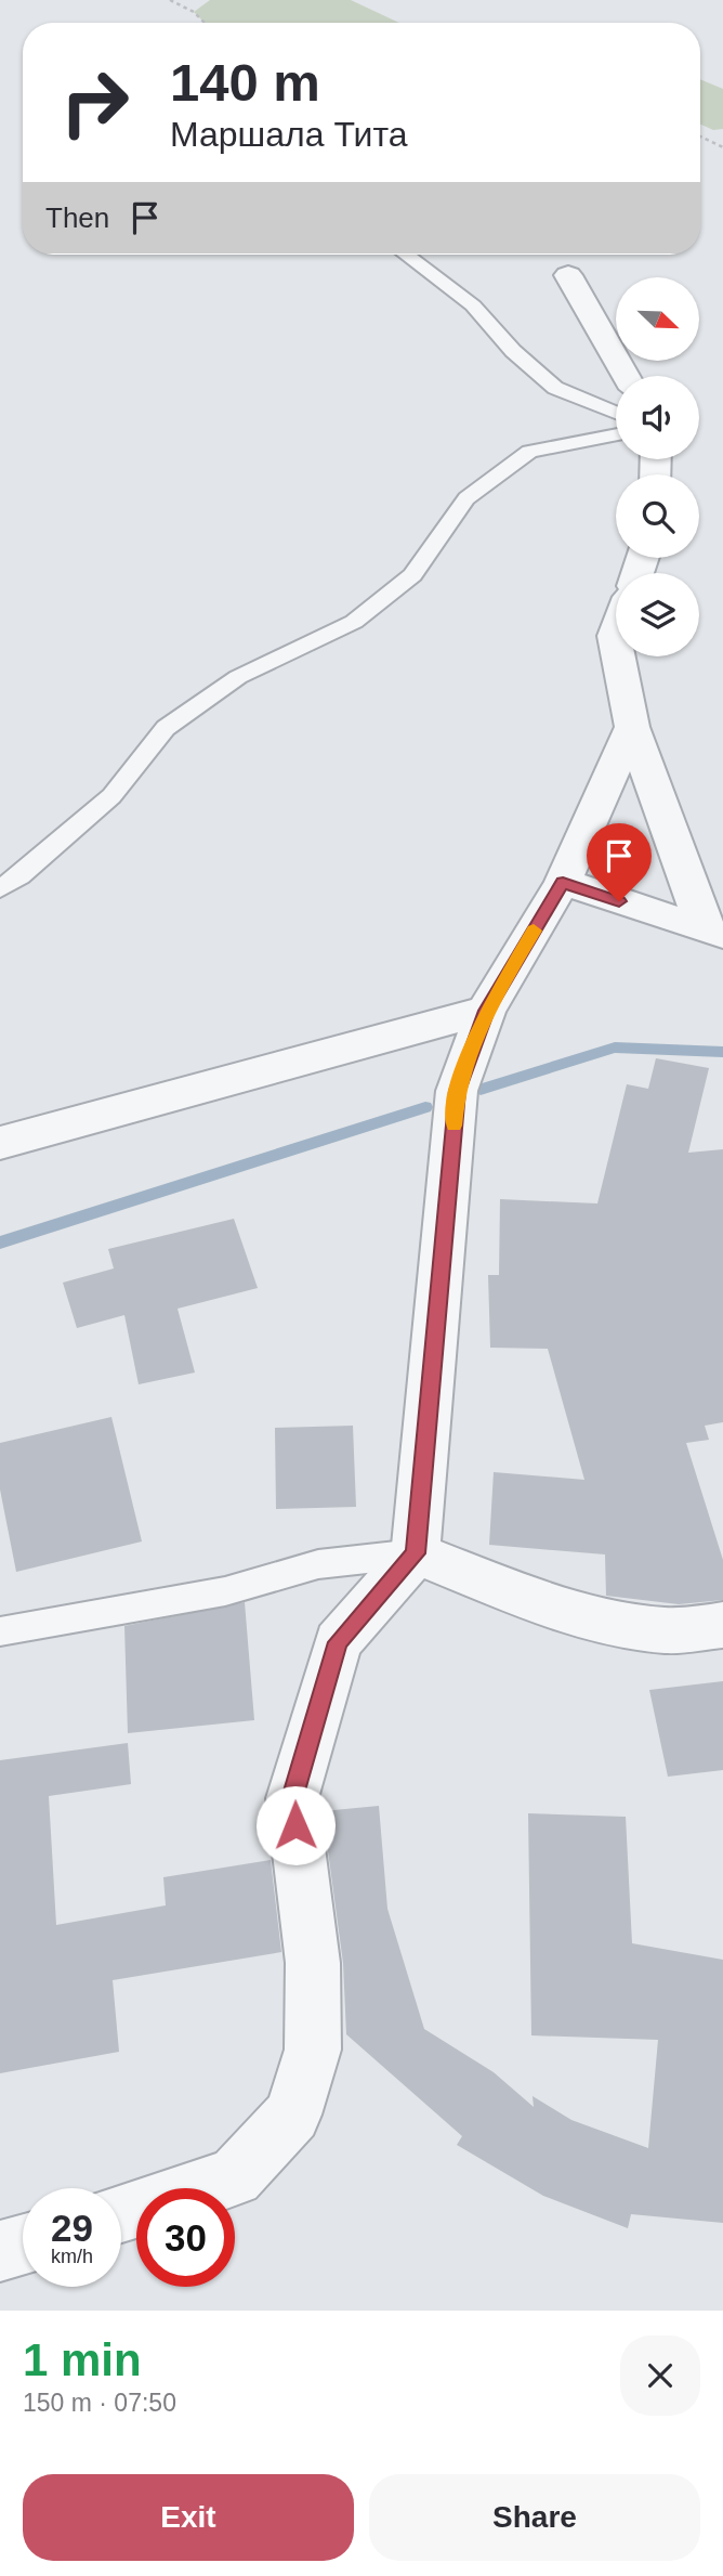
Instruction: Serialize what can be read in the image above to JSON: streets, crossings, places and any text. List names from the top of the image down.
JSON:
{
  "north": "bottom right",
  "page": {
    "turn": ["140 m", "Маршала Тита"],
    "then": "Then",
    "speed": "29 km/h",
    "limit": "30",
    "heading": ["1 min", "150 m · 07:50"],
    "buttons": ["Exit", "Share"]
  }
}
